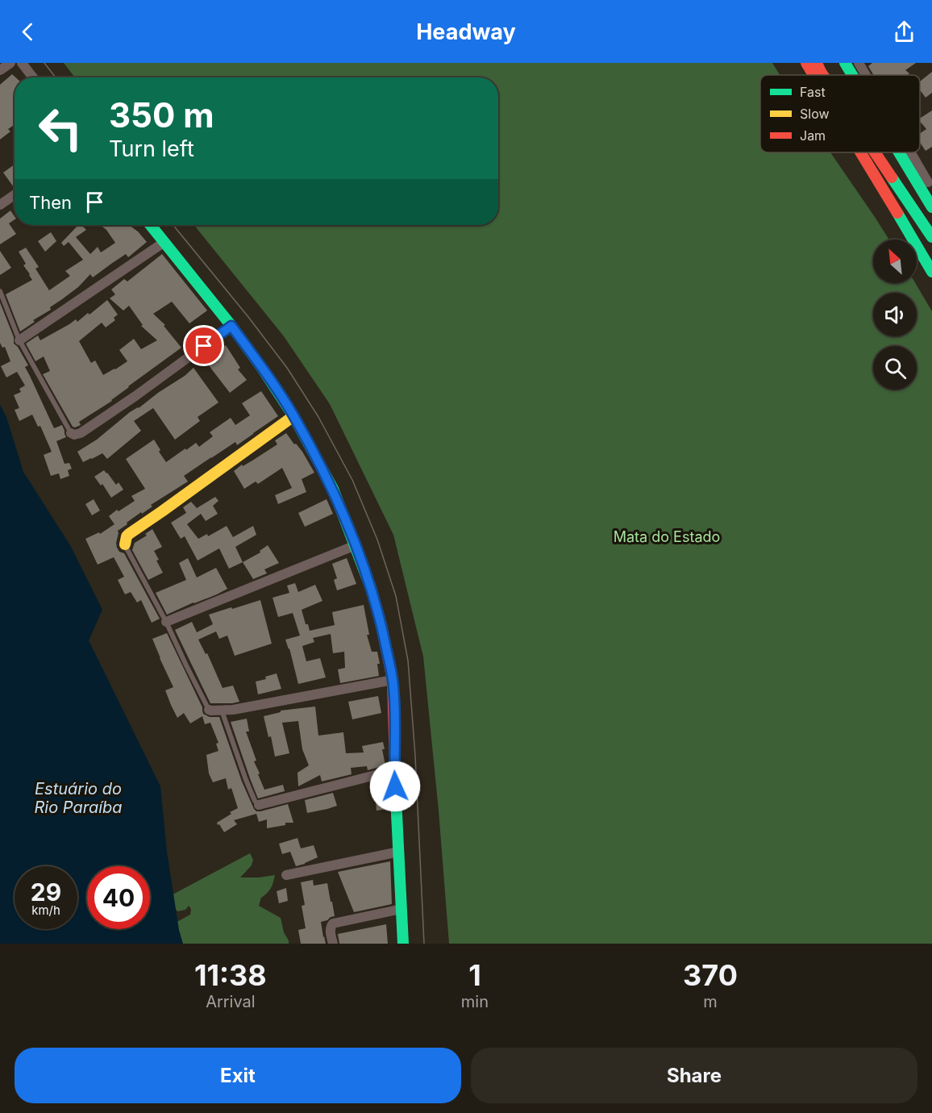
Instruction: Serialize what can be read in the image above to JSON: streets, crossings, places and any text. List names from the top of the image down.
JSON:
{
  "water": ["Estuário do Rio Paraíba"],
  "parks": ["Mata do Estado"],
  "legend": ["Fast", "Slow", "Jam"],
  "north": "top left",
  "page": {
    "header": "Headway",
    "turn": ["350 m", "Turn left"],
    "then": "Then",
    "speed": "29 km/h",
    "limit": "40",
    "eta": [
      "11:38",
      "Arrival",
      "1",
      "min",
      "370",
      "m"
    ],
    "buttons": ["Exit", "Share"]
  }
}
